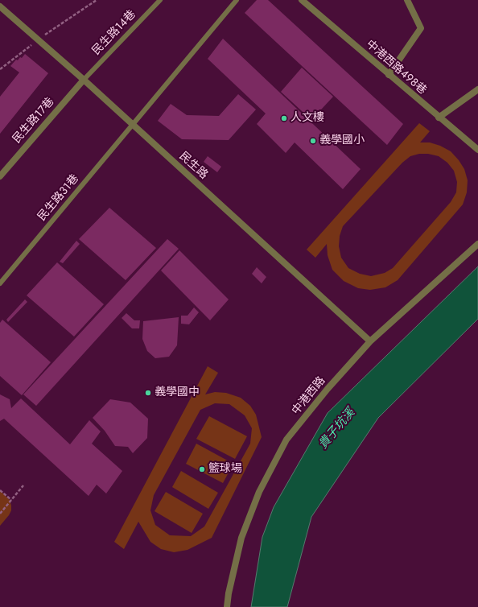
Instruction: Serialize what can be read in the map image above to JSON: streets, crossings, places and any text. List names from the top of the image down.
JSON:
{
  "streets": {
    "street": [
      "中港西路498巷",
      "民生路17巷",
      "民生路",
      "中港西路"
    ],
    "lane": ["民生路14巷", "民生路31巷"]
  },
  "crossings": [
    ["民生路14巷", "民生路17巷"],
    ["民生路14巷", "民生路"],
    ["民生路17巷", "民生路"],
    ["民生路", "民生路31巷"],
    ["民生路", "中港西路"]
  ],
  "water": ["貴子坑溪"],
  "places": [
    "人文樓",
    "義學國小",
    "義學國中",
    "籃球場"
  ]
}
